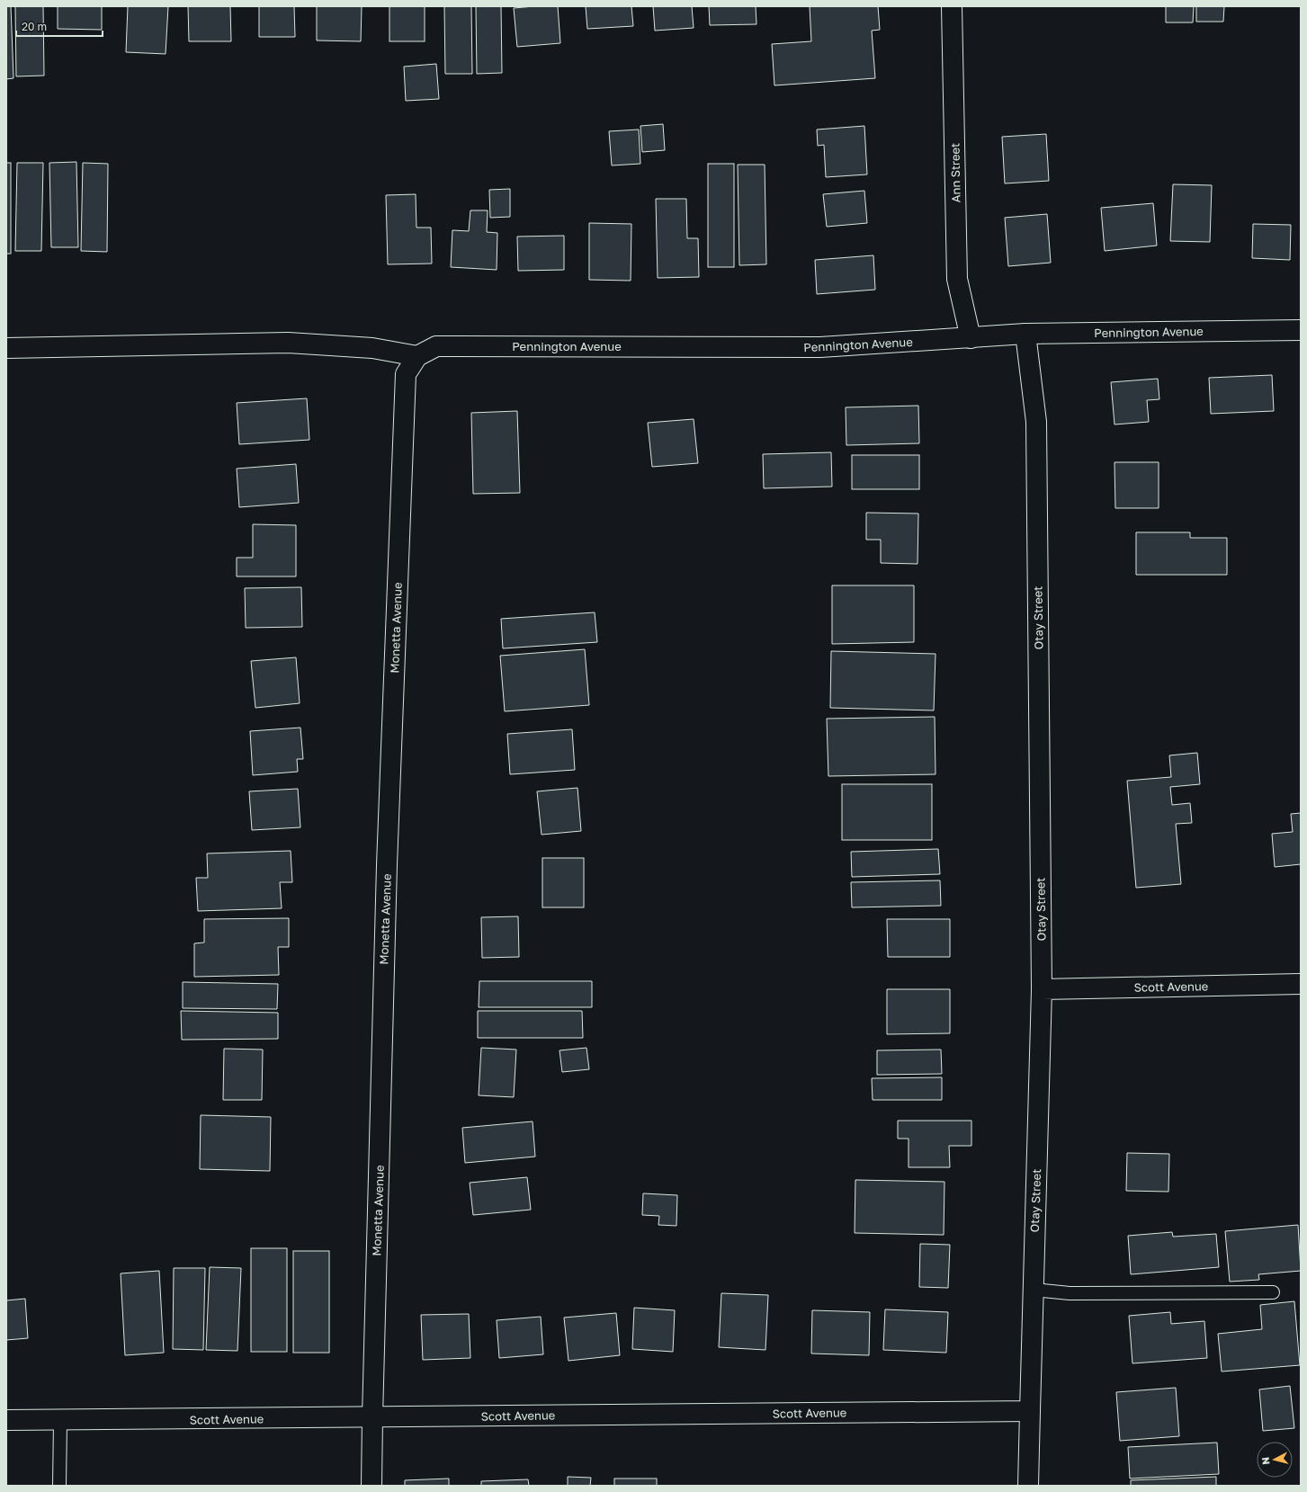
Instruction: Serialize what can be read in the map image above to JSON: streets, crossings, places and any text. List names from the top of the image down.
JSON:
{
  "streets": {
    "street": [
      "Ann Street",
      "Pennington Avenue",
      "Otay Street",
      "Monetta Avenue",
      "Scott Avenue"
    ]
  },
  "crossings": [
    ["Ann Street", "Pennington Avenue"],
    ["Pennington Avenue", "Otay Street"],
    ["Pennington Avenue", "Monetta Avenue"],
    ["Otay Street", "Scott Avenue"],
    ["Monetta Avenue", "Scott Avenue"]
  ],
  "scale_bar": "20 m",
  "north": "left"
}
